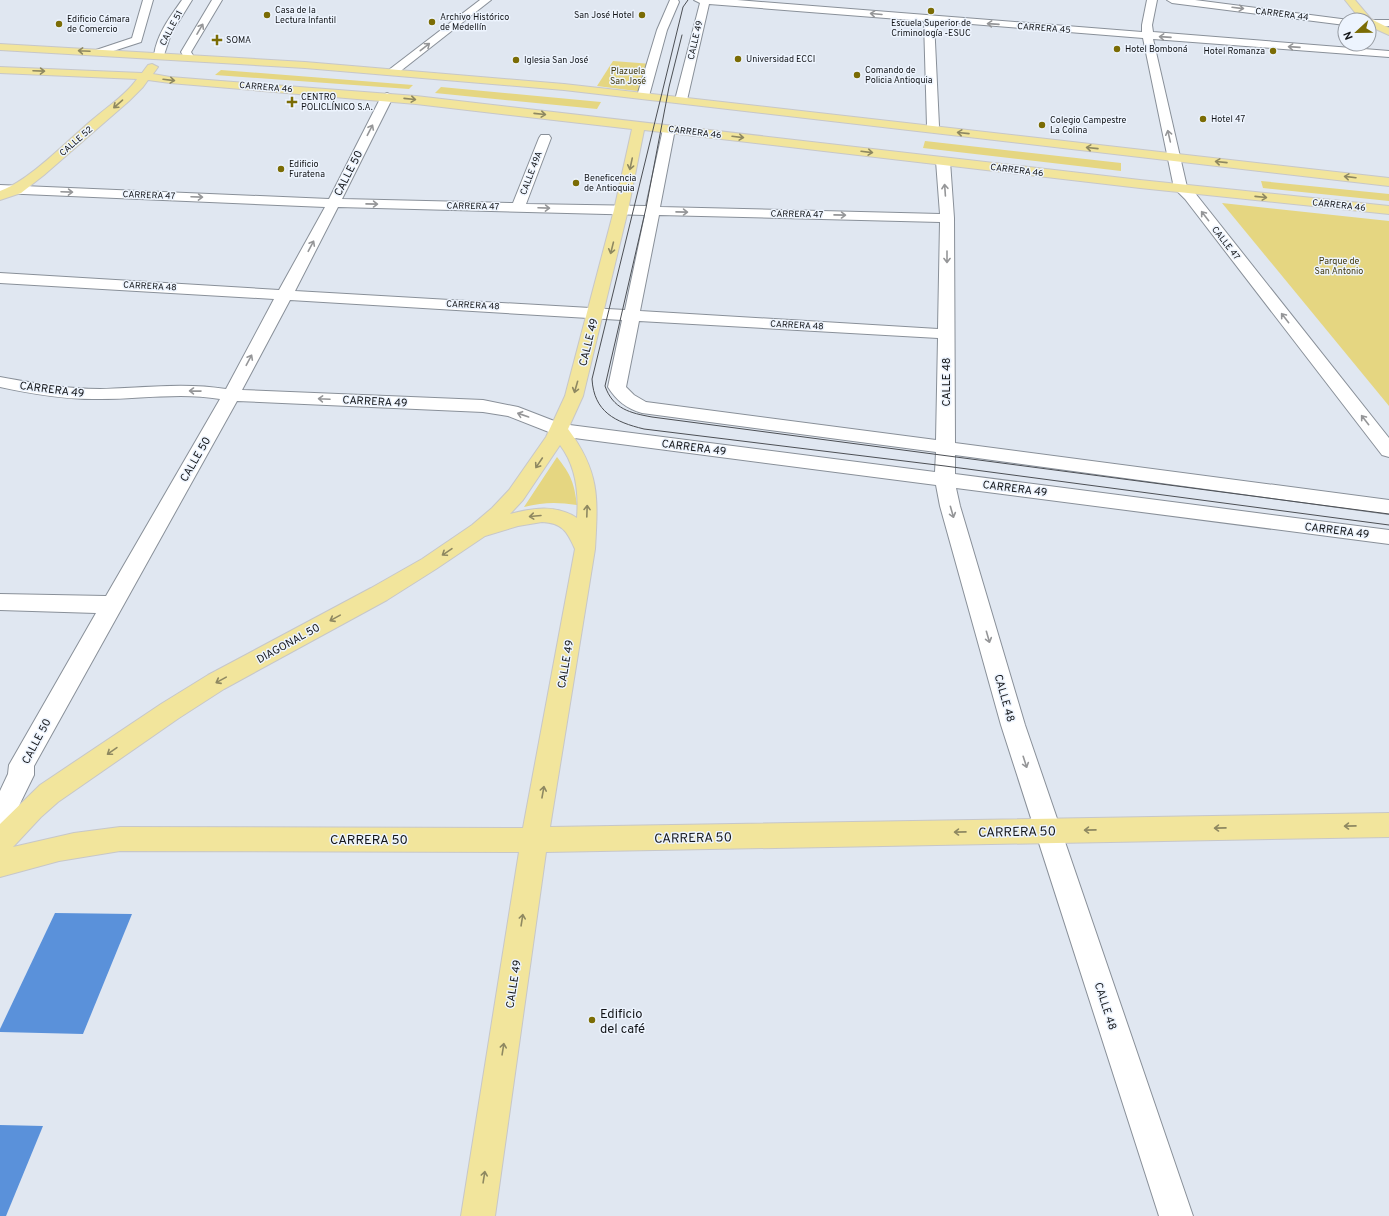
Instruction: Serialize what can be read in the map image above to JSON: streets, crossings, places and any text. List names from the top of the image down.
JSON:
{
  "streets": {
    "main road": [
      "CALLE 51",
      "CALLE 49",
      "CARRERA 46",
      "CALLE 52",
      "DIAGONAL 50",
      "CARRERA 50"
    ],
    "street": [
      "CARRERA 44",
      "CARRERA 45",
      "CALLE 50",
      "CALLE 49A",
      "CARRERA 47",
      "CALLE 47",
      "CARRERA 48",
      "CALLE 48",
      "CARRERA 49"
    ]
  },
  "crossings": [
    ["CALLE 51", "CARRERA 46"],
    ["CALLE 51", "CALLE 52"],
    ["CARRERA 45", "CALLE 49"],
    ["CALLE 49", "CARRERA 46"],
    ["CALLE 49", "CARRERA 47"],
    ["CALLE 49", "CARRERA 48"],
    ["CALLE 49", "CARRERA 49"],
    ["CALLE 49", "DIAGONAL 50"],
    ["CALLE 49", "CARRERA 50"],
    ["CARRERA 46", "CALLE 52"],
    ["CARRERA 46", "CALLE 50"],
    ["CARRERA 46", "CALLE 47"],
    ["CARRERA 46", "CALLE 48"],
    ["CALLE 52", "CARRERA 47"],
    ["CALLE 50", "CARRERA 47"],
    ["CALLE 50", "CARRERA 48"],
    ["CALLE 50", "CARRERA 49"],
    ["CALLE 49A", "CARRERA 47"],
    ["CARRERA 47", "CALLE 48"],
    ["CARRERA 48", "CALLE 48"],
    ["CALLE 48", "CARRERA 49"],
    ["CALLE 48", "CARRERA 50"],
    ["CARRERA 49", "DIAGONAL 50"]
  ],
  "one_way": [
    "CARRERA 44",
    "CARRERA 45",
    "CALLE 52",
    "CALLE 50",
    "CARRERA 47",
    "CALLE 47",
    "CARRERA 49",
    "DIAGONAL 50",
    "CARRERA 50"
  ],
  "parks": ["Plazuela San José", "Parque de San Antonio"],
  "places": {
    "other": [
      "Escuela Superior de Criminología -ESUC",
      "Casa de la Lectura Infantil",
      "San José Hotel",
      "Archivo Histórico de Medellín",
      "Edificio Cámara de Comercio",
      "Hotel Bomboná",
      "Hotel Romanza",
      "Universidad ECCI",
      "Iglesia San José",
      "Comando de Policia Antioquia",
      "Hotel 47",
      "Colegio Campestre La Colina",
      "Edificio Furatena",
      "Beneficencia de Antioquia",
      "Edificio del café"
    ],
    "health": ["SOMA", "CENTRO POLICLÍNICO S.A."]
  },
  "north": "left"
}
